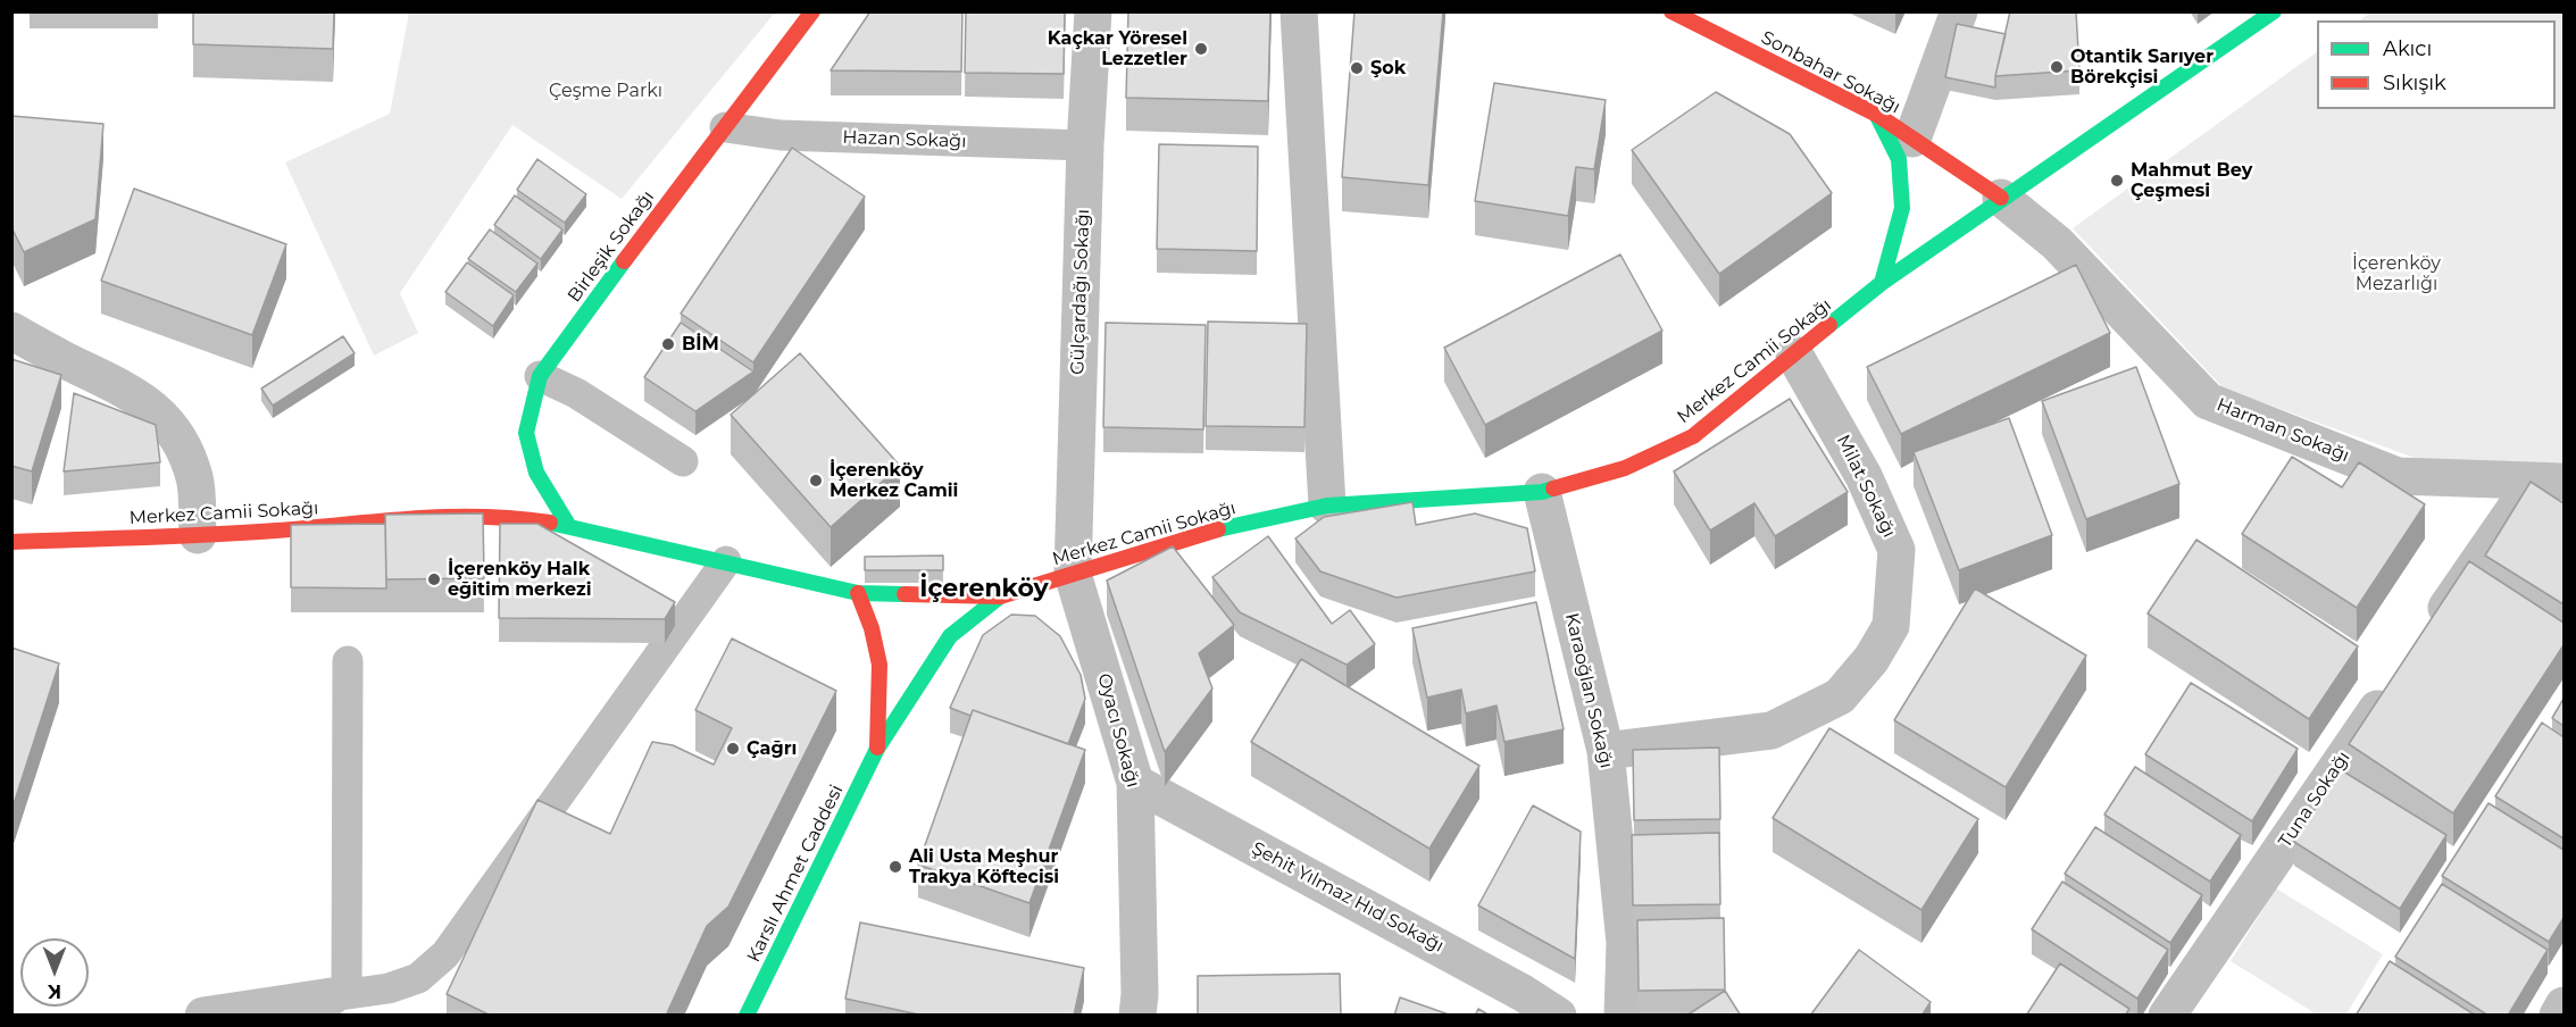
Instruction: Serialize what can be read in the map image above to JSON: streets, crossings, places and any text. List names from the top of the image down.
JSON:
{
  "streets": {
    "main road": [
      "Sonbahar Sokağı",
      "Birleşik Sokağı",
      "Merkez Camii Sokağı",
      "Karslı Ahmet Caddesi"
    ],
    "street": [
      "Gülçardağı Sokağı",
      "Harman Sokağı",
      "Milat Sokağı",
      "Karaoğlan Sokağı",
      "Oyacı Sokağı",
      "Tuna Sokağı",
      "Şehit Yılmaz Hıd Sokağı"
    ],
    "lane": ["Hazan Sokağı"]
  },
  "crossings": [
    ["Sonbahar Sokağı", "Merkez Camii Sokağı"],
    ["Sonbahar Sokağı", "Harman Sokağı"],
    ["Hazan Sokağı", "Birleşik Sokağı"],
    ["Hazan Sokağı", "Gülçardağı Sokağı"],
    ["Birleşik Sokağı", "Merkez Camii Sokağı"],
    ["Gülçardağı Sokağı", "Merkez Camii Sokağı"],
    ["Gülçardağı Sokağı", "Oyacı Sokağı"],
    ["Merkez Camii Sokağı", "Harman Sokağı"],
    ["Merkez Camii Sokağı", "Milat Sokağı"],
    ["Merkez Camii Sokağı", "Karaoğlan Sokağı"],
    ["Merkez Camii Sokağı", "Oyacı Sokağı"],
    ["Merkez Camii Sokağı", "Karslı Ahmet Caddesi"],
    ["Milat Sokağı", "Karaoğlan Sokağı"],
    ["Oyacı Sokağı", "Şehit Yılmaz Hıd Sokağı"]
  ],
  "districts": ["İçerenköy"],
  "parks": ["Çeşme Parkı", "İçerenköy Mezarlığı"],
  "places": [
    "Kaçkar Yöresel Lezzetler",
    "Otantik Sarıyer Börekçisi",
    "Şok",
    "Mahmut Bey Çeşmesi",
    "BİM",
    "İçerenköy Merkez Camii",
    "İçerenköy Halk eğitim merkezi",
    "Çağrı",
    "Ali Usta Meşhur Trakya Köftecisi"
  ],
  "legend": ["Akıcı", "Sıkışık"],
  "north": "bottom"
}
